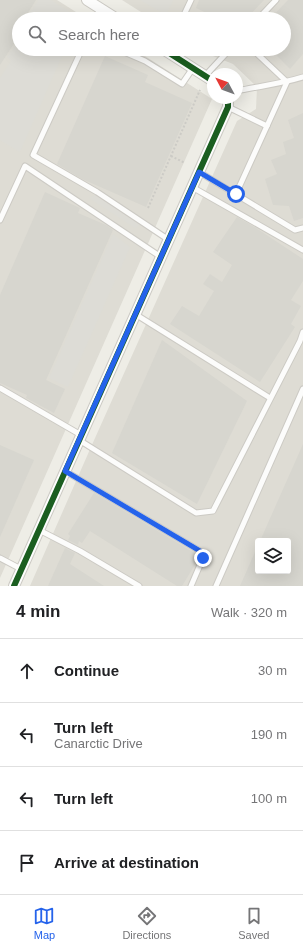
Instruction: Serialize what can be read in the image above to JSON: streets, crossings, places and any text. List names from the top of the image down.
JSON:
{
  "north": "top left",
  "page": {
    "search": "Search here",
    "heading": ["4 min", "Walk · 320 m"],
    "list": [
      ["Continue", "30 m"],
      ["Turn left", "Canarctic Drive", "190 m"],
      ["Turn left", "100 m"],
      "Arrive at destination"
    ],
    "nav": ["Map", "Directions", "Saved"]
  }
}
